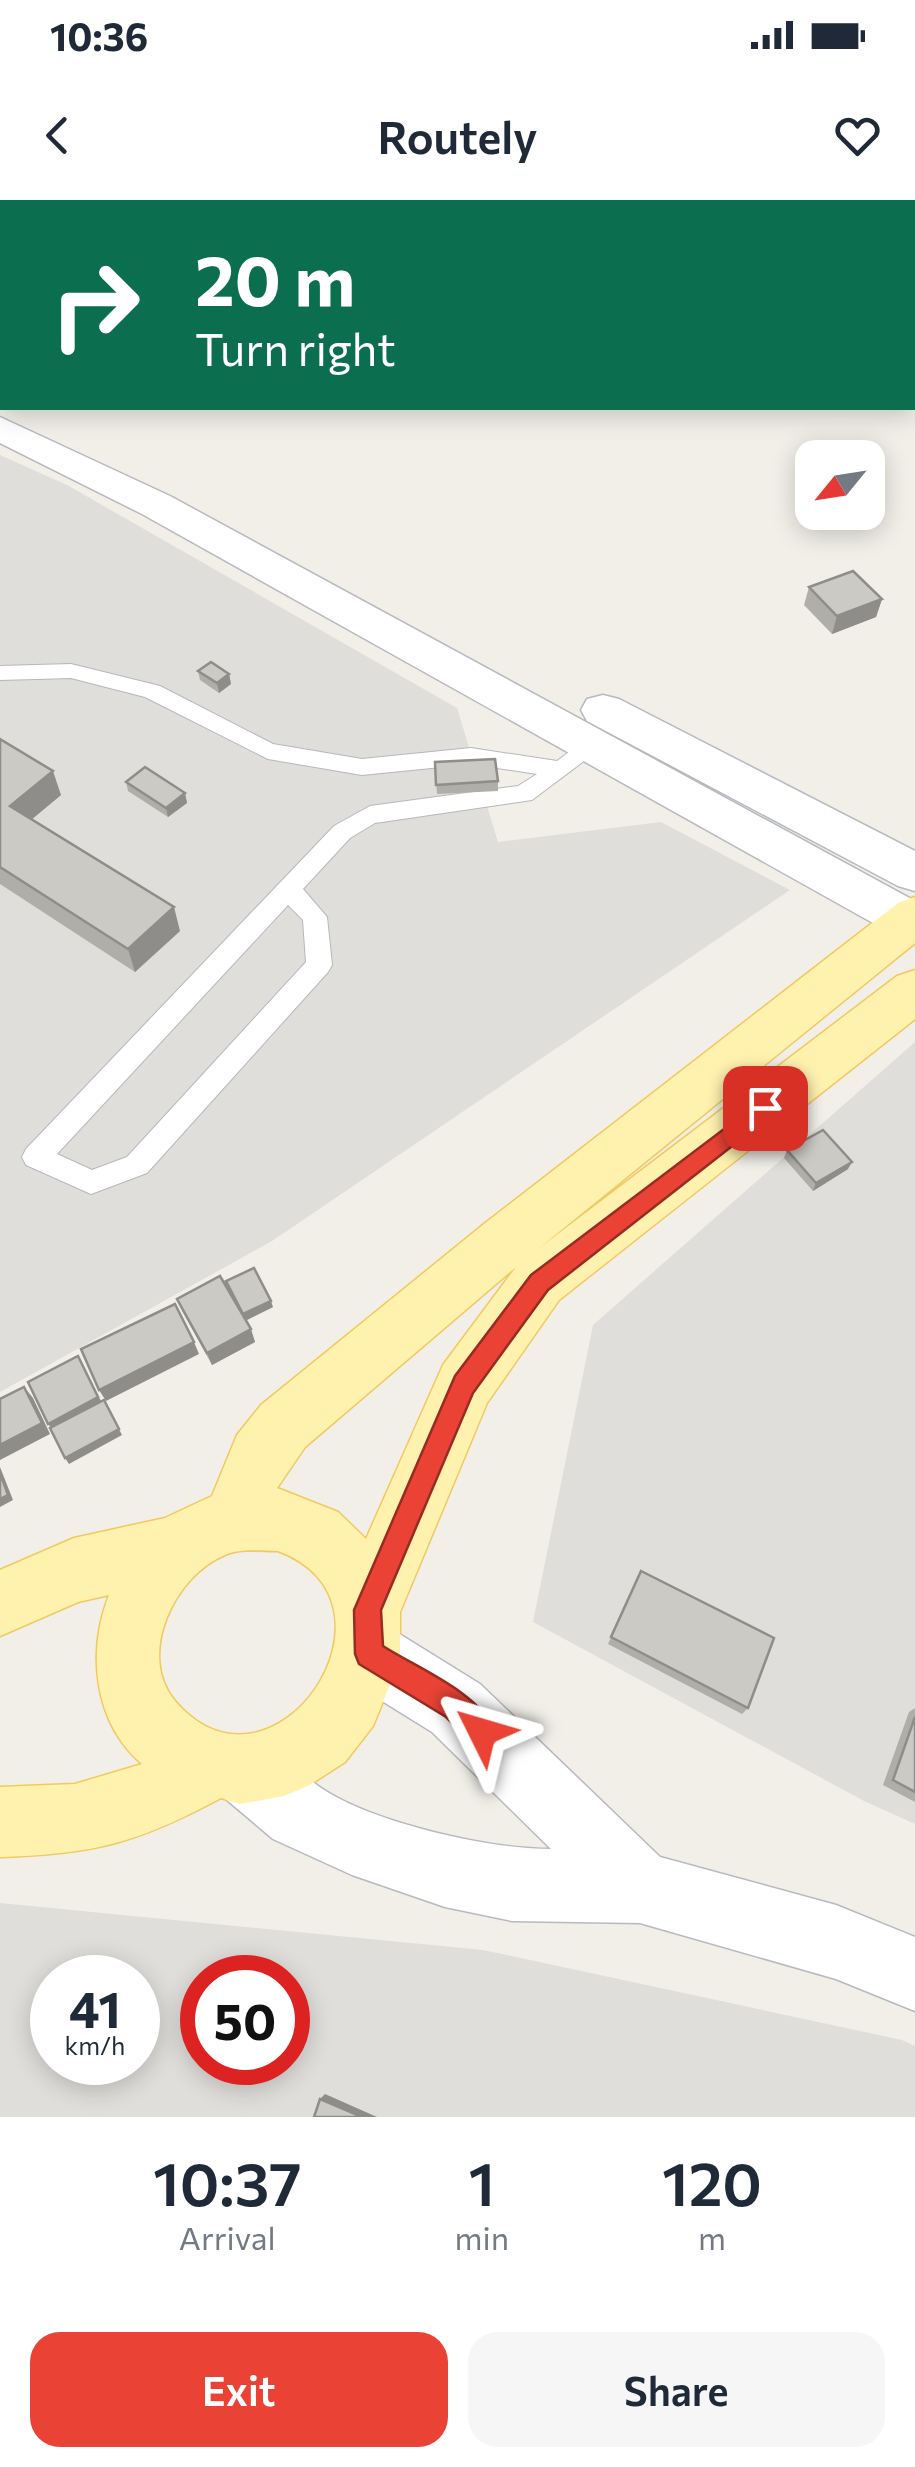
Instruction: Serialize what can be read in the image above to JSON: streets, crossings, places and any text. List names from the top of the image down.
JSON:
{
  "north": "bottom left",
  "page": {
    "status": "10:36",
    "header": "Routely",
    "turn": ["20 m", "Turn right"],
    "speed": "41 km/h",
    "limit": "50",
    "eta": [
      "10:37",
      "Arrival",
      "1",
      "min",
      "120",
      "m"
    ],
    "buttons": ["Exit", "Share"]
  }
}
